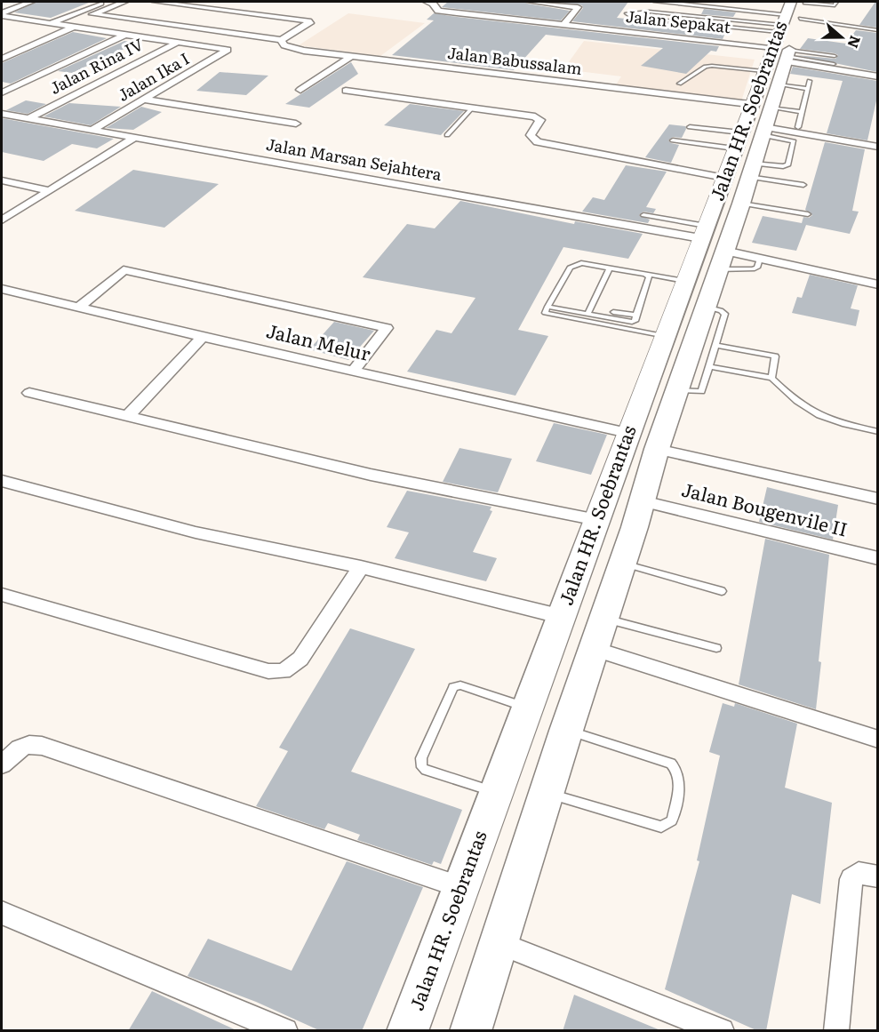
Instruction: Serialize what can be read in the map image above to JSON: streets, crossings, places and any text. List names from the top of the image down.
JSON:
{
  "streets": {
    "main road": ["Jalan HR. Soebrantas"],
    "street": [
      "Jalan Sepakat",
      "Jalan Babussalam",
      "Jalan Rina IV",
      "Jalan Ika I",
      "Jalan Marsan Sejahtera",
      "Jalan Melur",
      "Jalan Bougenvile II"
    ]
  },
  "crossings": [
    ["Jalan Sepakat", "Jalan Babussalam"],
    ["Jalan Sepakat", "Jalan HR. Soebrantas"],
    ["Jalan Babussalam", "Jalan HR. Soebrantas"],
    ["Jalan Rina IV", "Jalan Ika I"],
    ["Jalan Rina IV", "Jalan Marsan Sejahtera"],
    ["Jalan Ika I", "Jalan Marsan Sejahtera"],
    ["Jalan HR. Soebrantas", "Jalan Marsan Sejahtera"],
    ["Jalan HR. Soebrantas", "Jalan Melur"],
    ["Jalan HR. Soebrantas", "Jalan Bougenvile II"]
  ],
  "north": "right"
}
